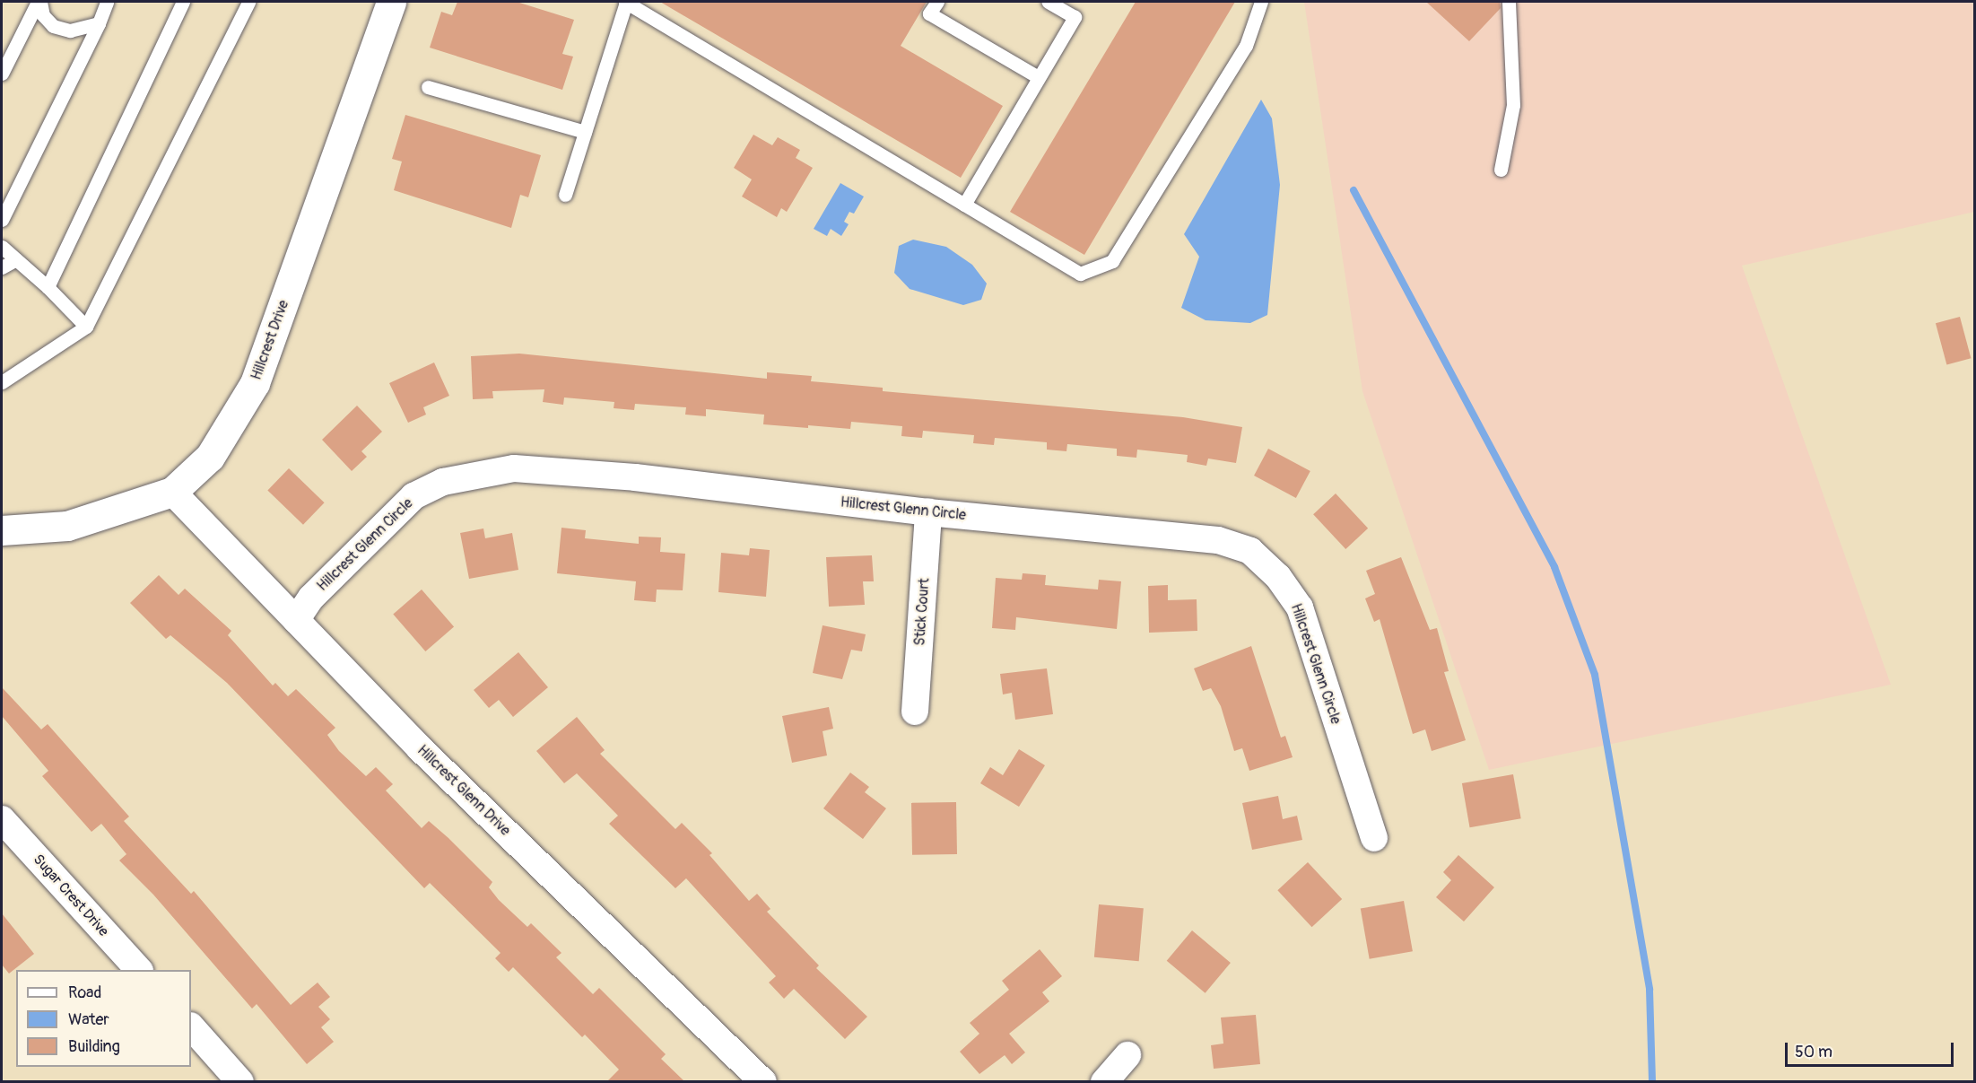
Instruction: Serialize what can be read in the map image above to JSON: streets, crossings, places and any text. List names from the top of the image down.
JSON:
{
  "streets": {
    "street": [
      "Hillcrest Drive",
      "Hillcrest Glenn Circle",
      "Stick Court",
      "Hillcrest Glenn Drive",
      "Sugar Crest Drive"
    ]
  },
  "crossings": [
    ["Hillcrest Drive", "Hillcrest Glenn Drive"],
    ["Hillcrest Glenn Circle", "Stick Court"],
    ["Hillcrest Glenn Circle", "Hillcrest Glenn Drive"]
  ],
  "legend": ["Road", "Water", "Building"],
  "scale_bar": "50 m"
}
